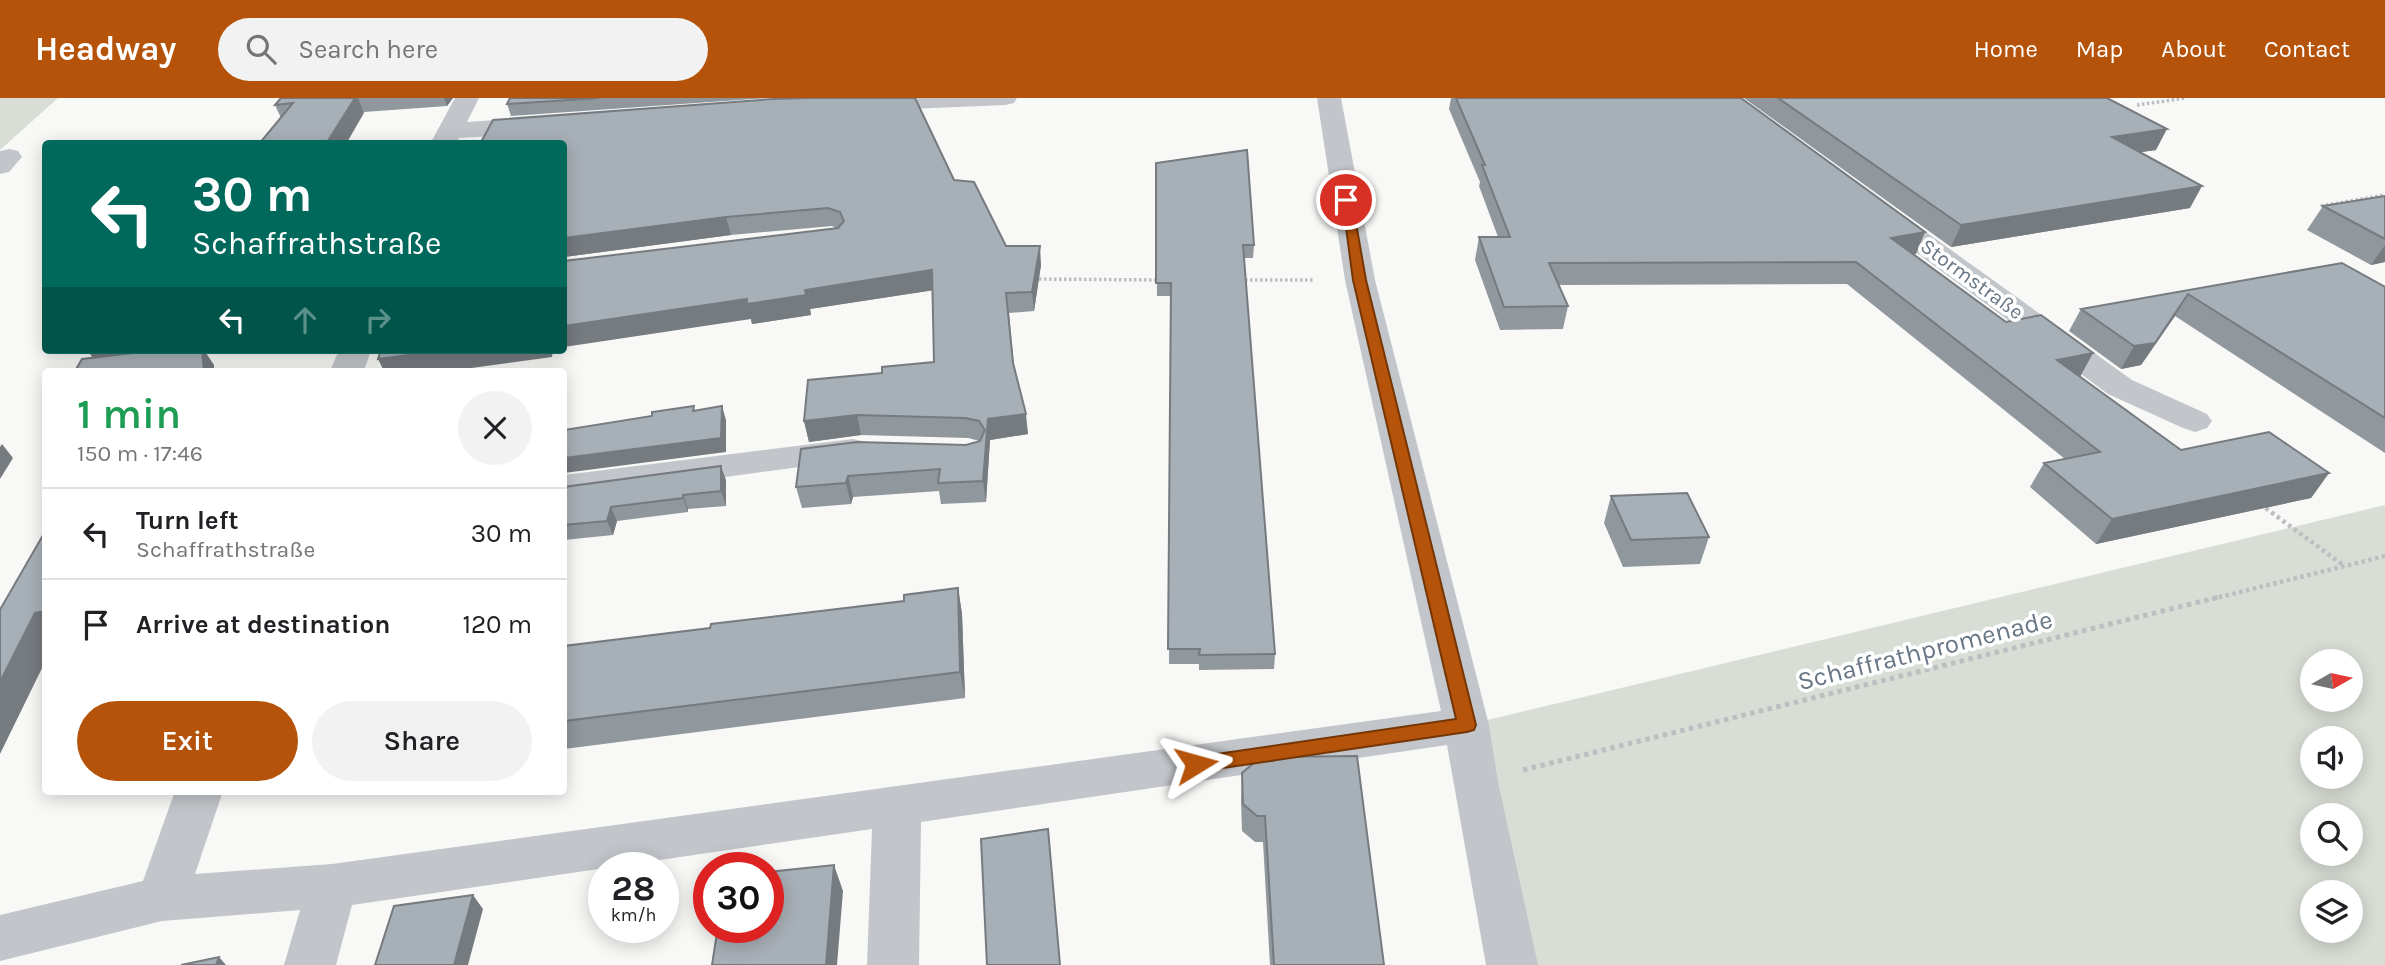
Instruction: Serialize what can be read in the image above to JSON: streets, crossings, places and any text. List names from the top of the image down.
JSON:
{
  "streets": {
    "street": ["Stormstraße"],
    "path": ["Schaffrathpromenade"]
  },
  "north": "right",
  "page": {
    "header": "Headway",
    "search": "Search here",
    "nav": [
      "Home",
      "Map",
      "About",
      "Contact"
    ],
    "turn": ["30 m", "Schaffrathstraße"],
    "heading": ["1 min", "150 m · 17:46"],
    "list": [
      {
        "name": "Turn left",
        "note": "Schaffrathstraße",
        "value": "30 m"
      },
      {
        "name": "Arrive at destination",
        "value": "120 m"
      }
    ],
    "buttons": ["Exit", "Share"],
    "speed": "28 km/h",
    "limit": "30"
  }
}
